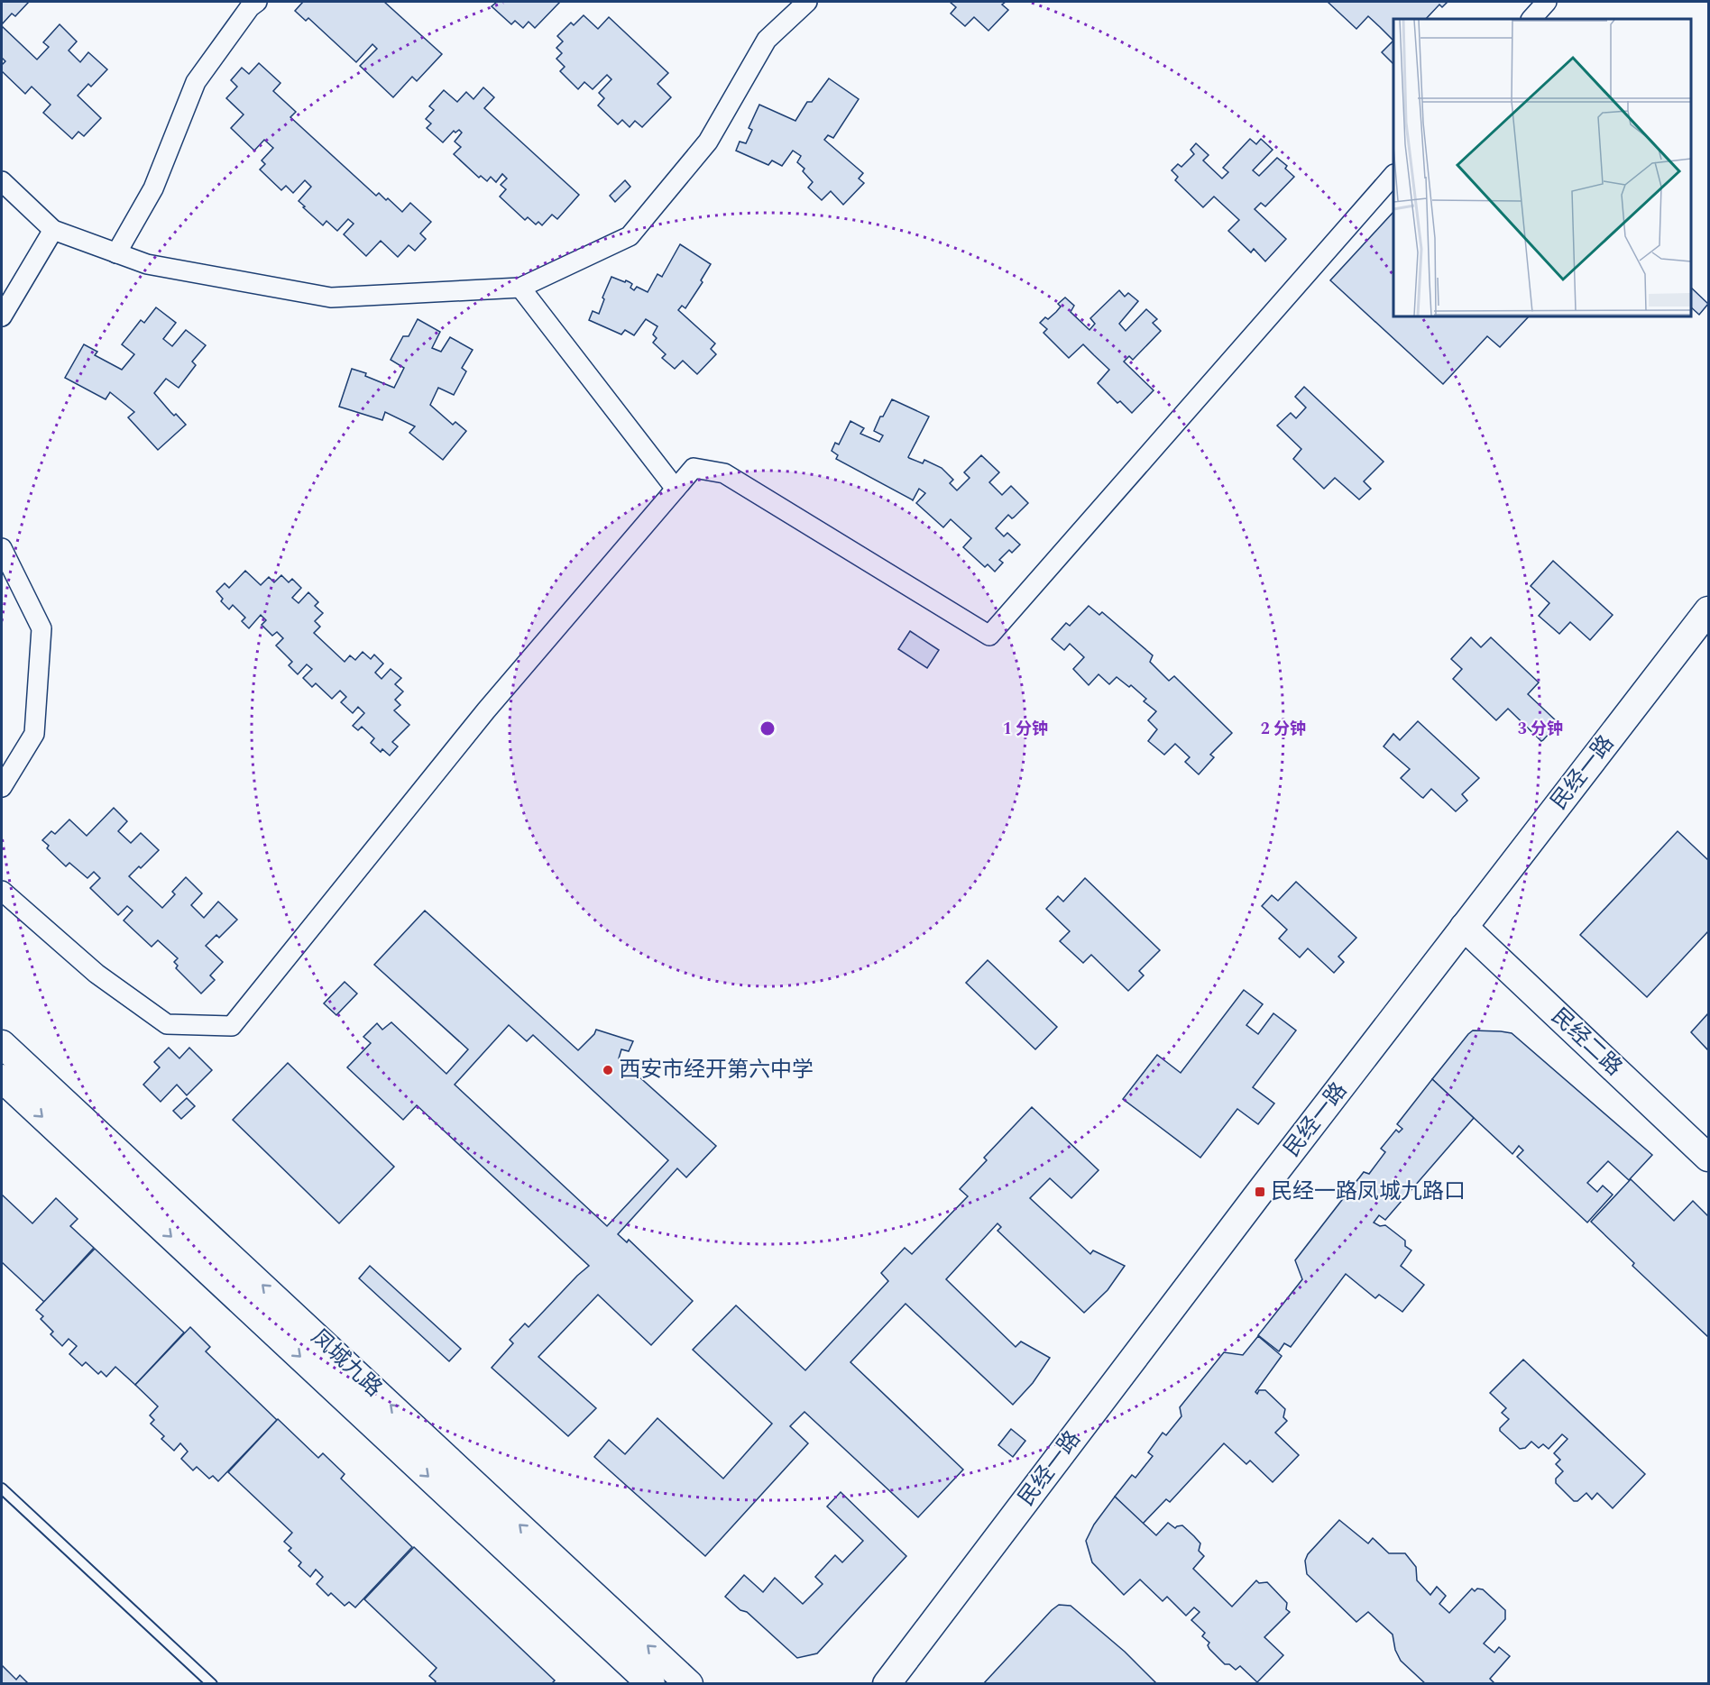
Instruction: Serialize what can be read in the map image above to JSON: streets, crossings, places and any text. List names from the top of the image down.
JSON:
{
  "streets": {
    "street": ["民经一路", "民经二路", "凤城九路"]
  },
  "crossings": [
    ["民经一路", "民经二路"]
  ],
  "places": {
    "other": ["西安市经开第六中学"],
    "transit": ["民经一路凤城九路口"]
  },
  "rings": ["1 分钟", "2 分钟", "3 分钟"]
}
